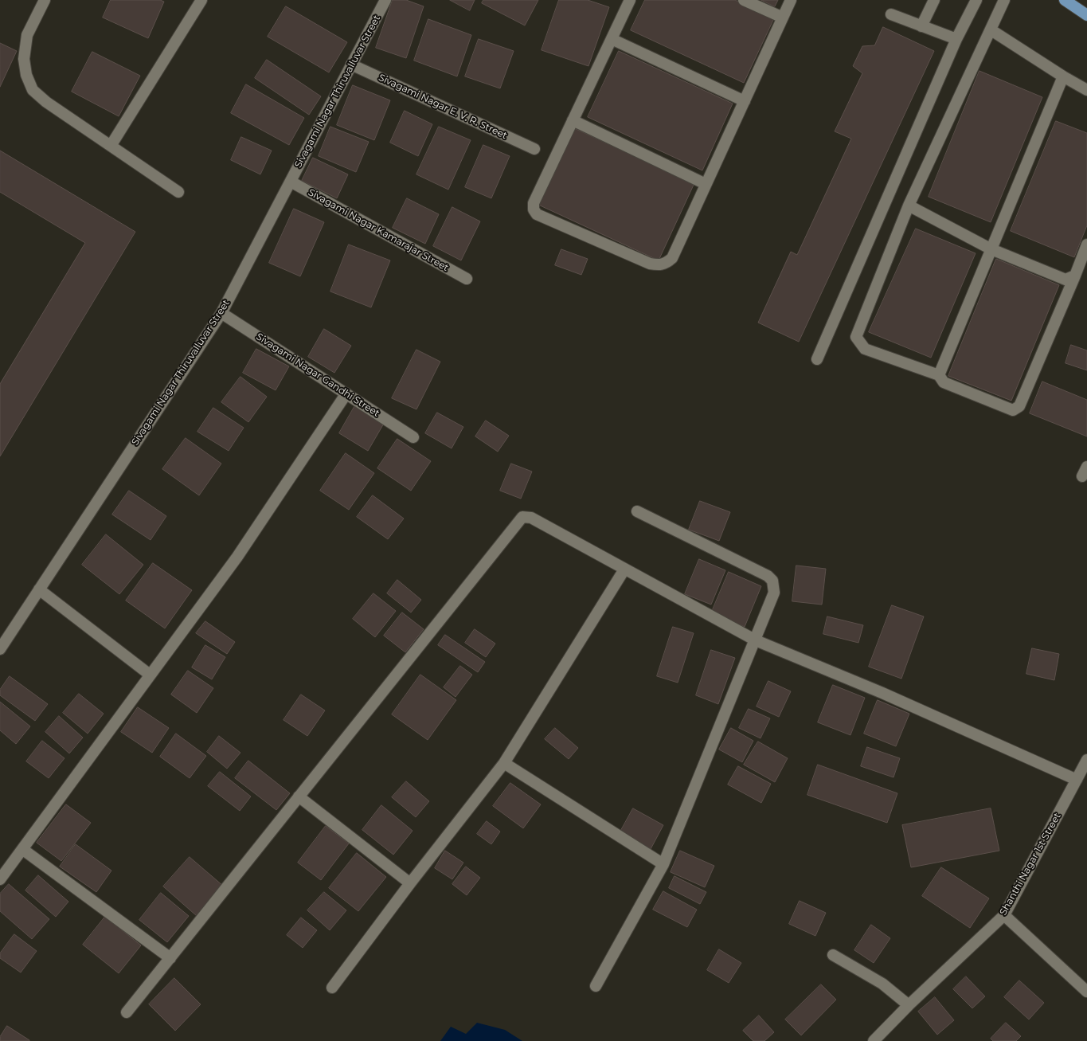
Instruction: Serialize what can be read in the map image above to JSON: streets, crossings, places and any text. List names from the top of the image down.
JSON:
{
  "streets": {
    "street": [
      "Sivagami Nagar Thiruvalluvar Street",
      "Sivagami Nagar E. V. R. Street",
      "Sivagami Nagar Kamarajar Street",
      "Sivagami Nagar Gandhi Street",
      "Shanthi Nagar 1st Street"
    ]
  },
  "crossings": [
    ["Sivagami Nagar Thiruvalluvar Street", "Sivagami Nagar E. V. R. Street"],
    ["Sivagami Nagar Thiruvalluvar Street", "Sivagami Nagar Kamarajar Street"],
    ["Sivagami Nagar Thiruvalluvar Street", "Sivagami Nagar Gandhi Street"]
  ]
}
